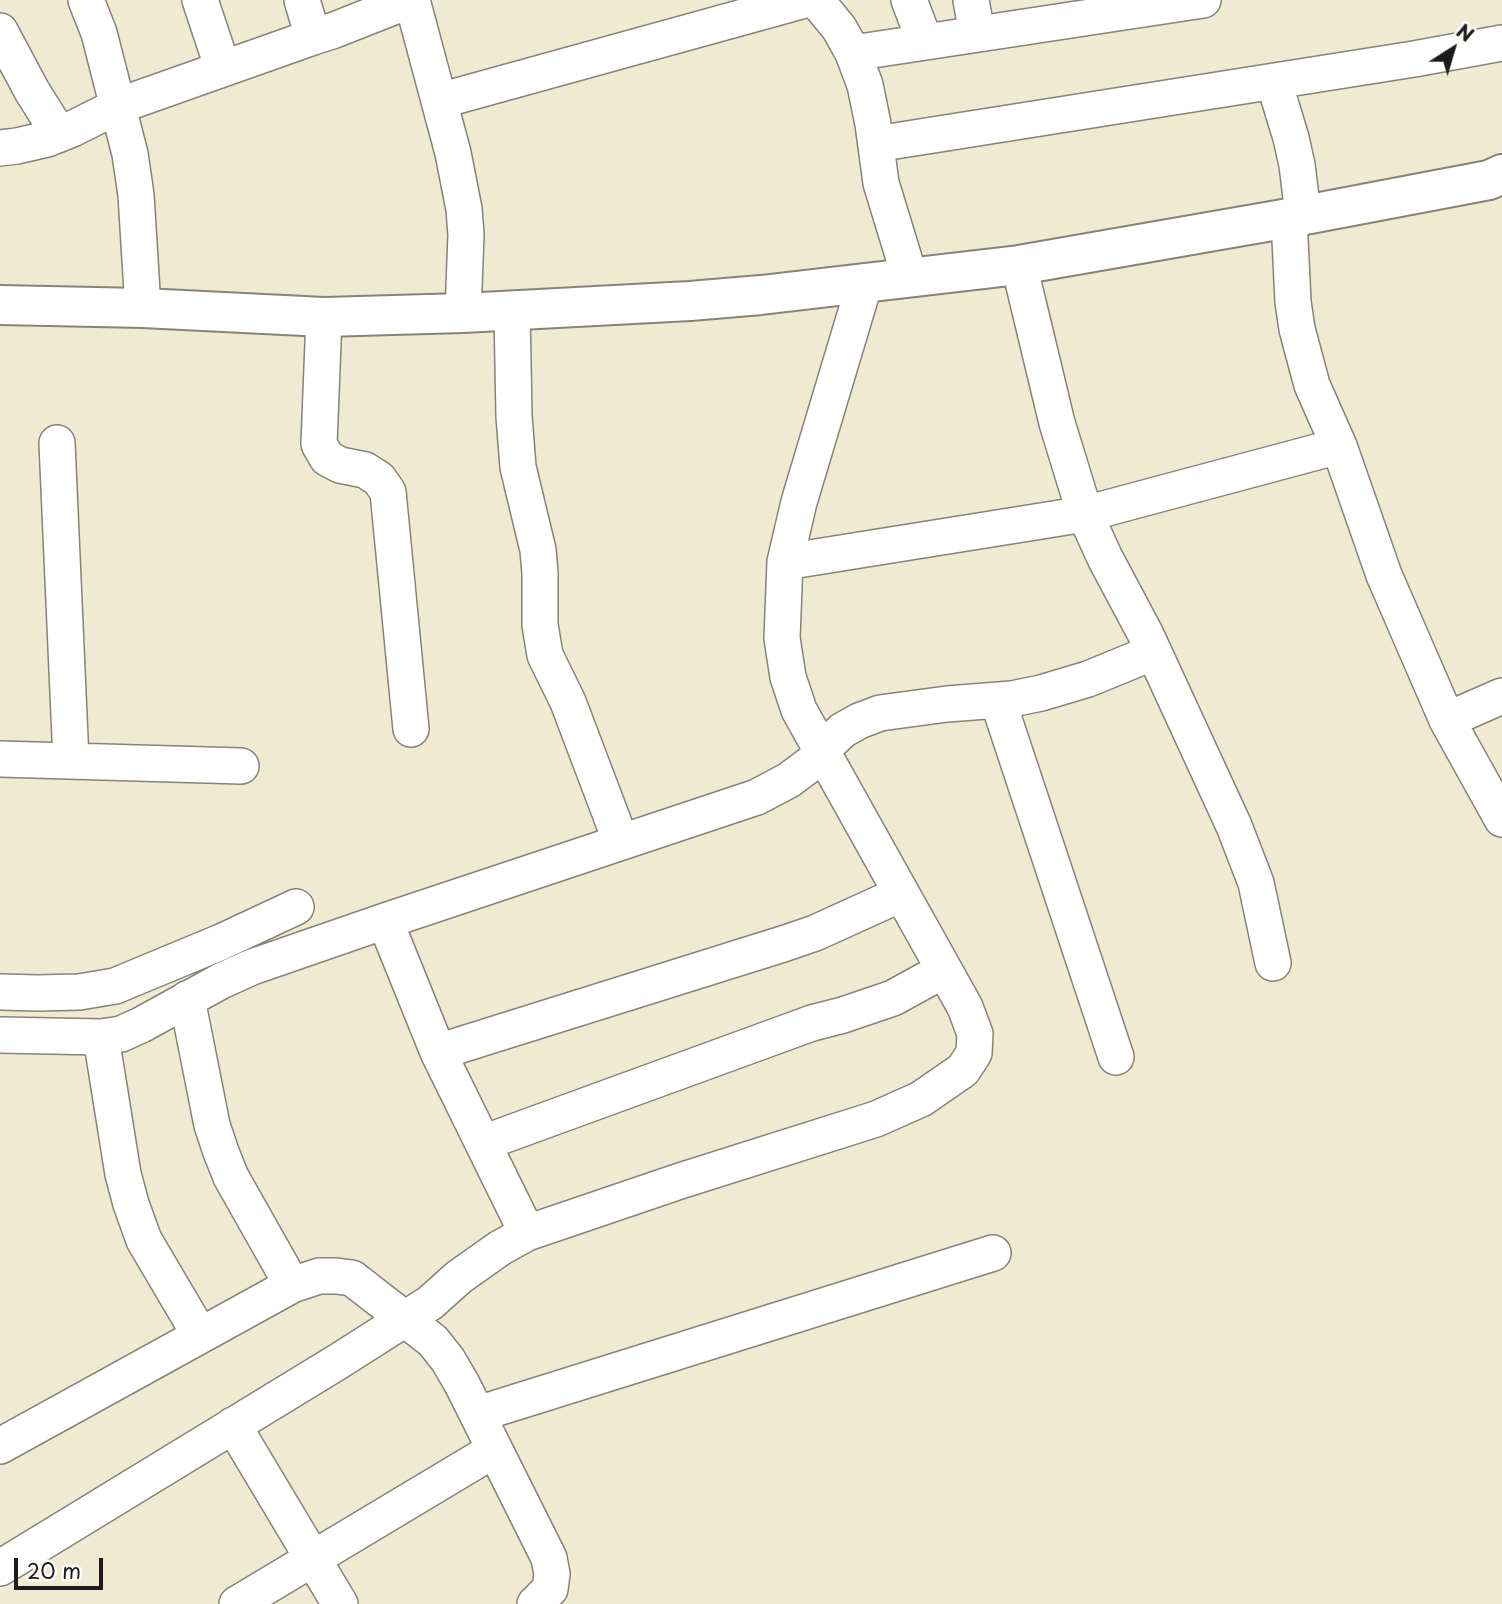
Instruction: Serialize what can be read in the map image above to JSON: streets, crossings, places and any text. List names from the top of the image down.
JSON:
{
  "scale_bar": "20 m",
  "north": "top right"
}
